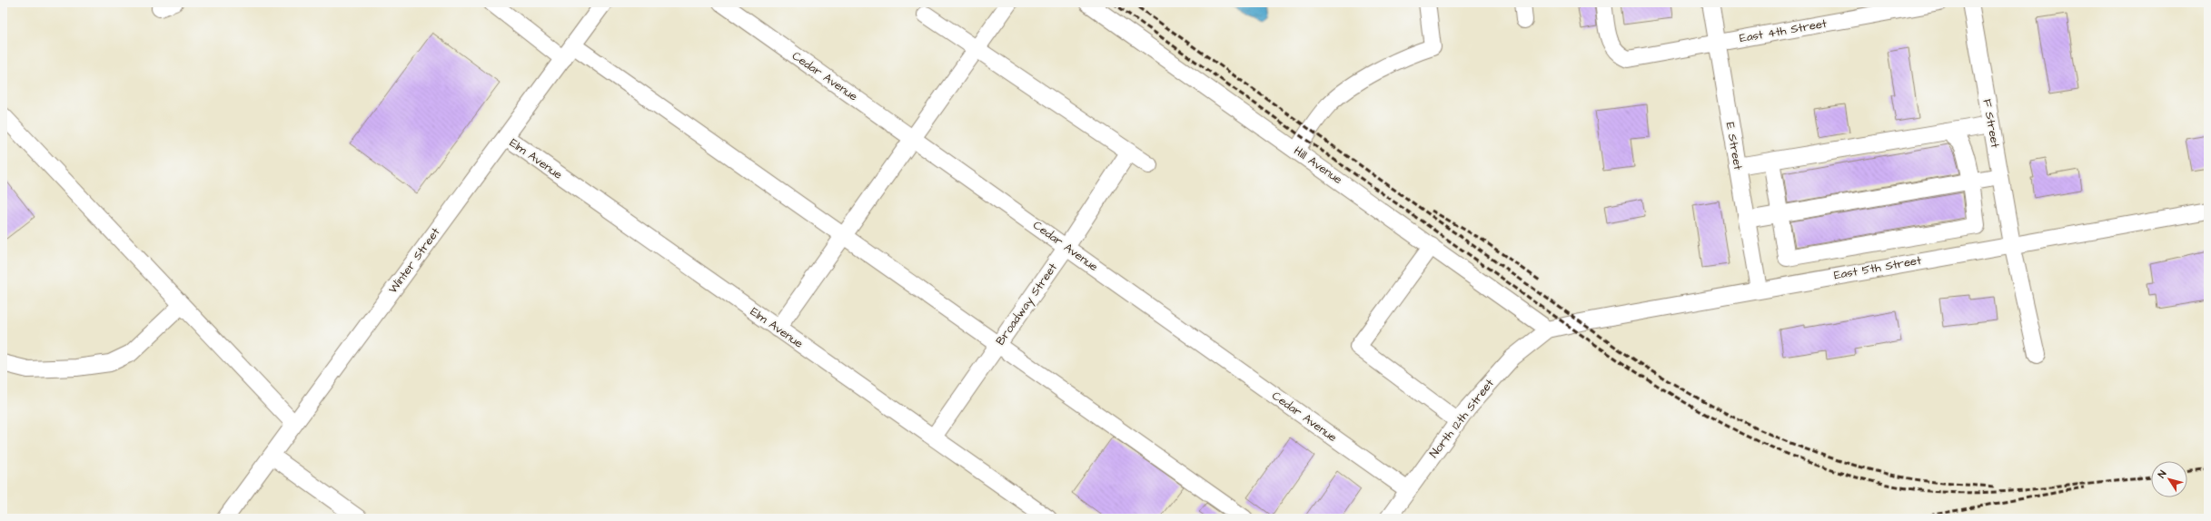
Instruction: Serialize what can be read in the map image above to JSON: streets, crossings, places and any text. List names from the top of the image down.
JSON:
{
  "streets": {
    "street": [
      "East 4th Street",
      "Cedar Avenue",
      "F Street",
      "E Street",
      "Elm Avenue",
      "Hill Avenue",
      "Winter Street",
      "East 5th Street",
      "Broadway Street",
      "North 12th Street"
    ]
  },
  "crossings": [
    ["East 4th Street", "E Street"],
    ["Cedar Avenue", "Broadway Street"],
    ["Cedar Avenue", "North 12th Street"],
    ["F Street", "East 5th Street"],
    ["E Street", "East 5th Street"],
    ["Elm Avenue", "Winter Street"],
    ["Elm Avenue", "Broadway Street"],
    ["Hill Avenue", "East 5th Street"],
    ["Hill Avenue", "North 12th Street"],
    ["East 5th Street", "North 12th Street"]
  ],
  "north": "top left"
}
